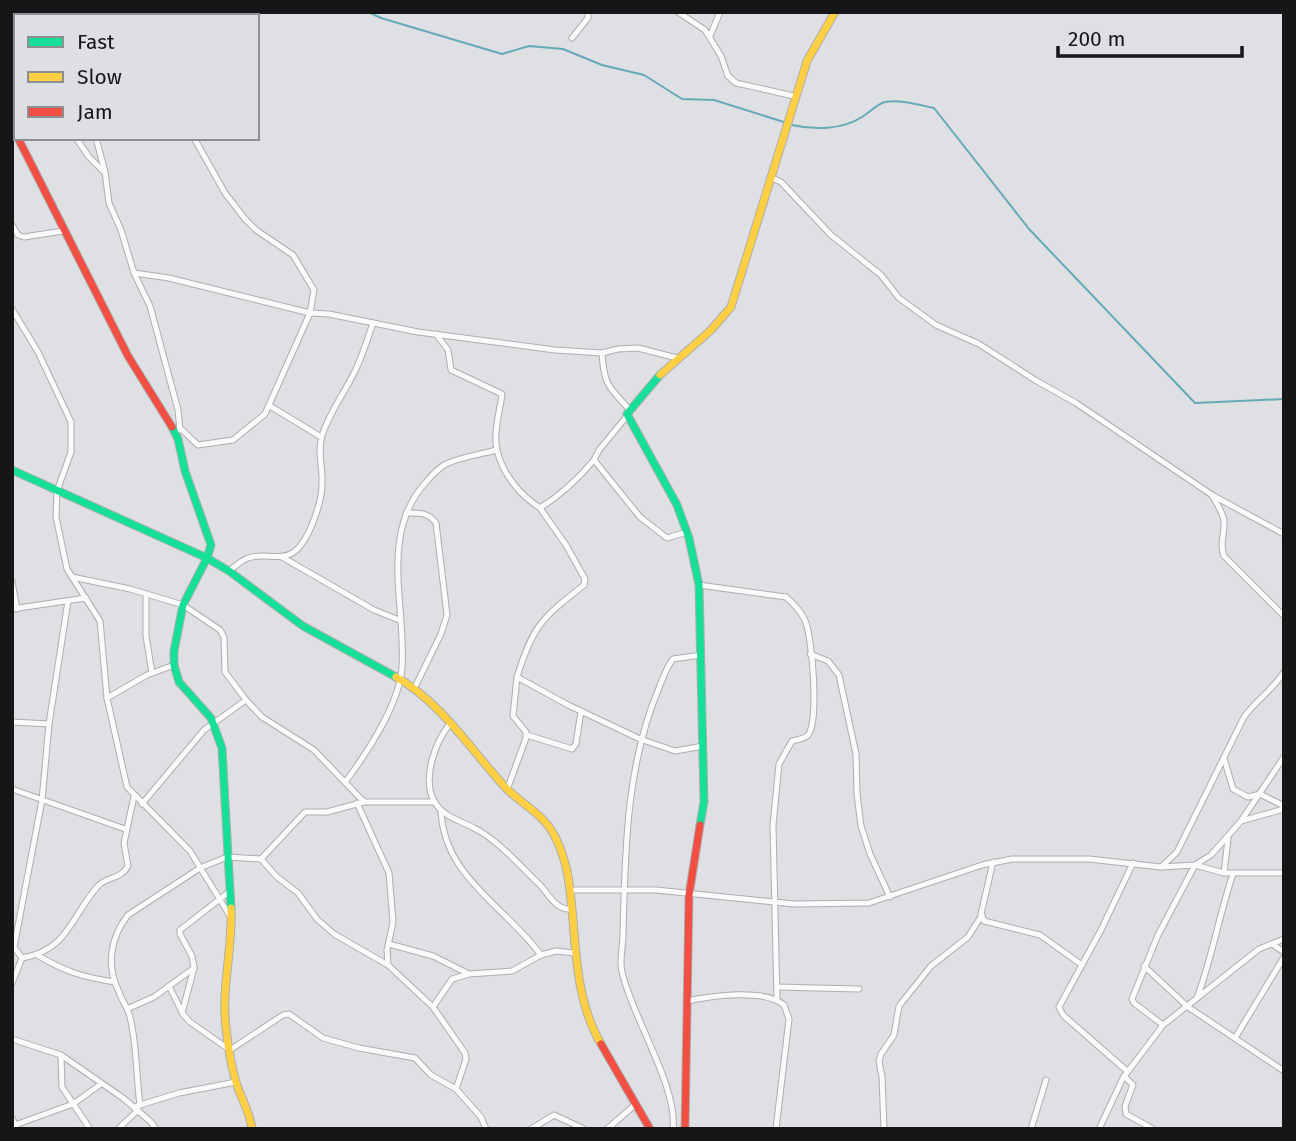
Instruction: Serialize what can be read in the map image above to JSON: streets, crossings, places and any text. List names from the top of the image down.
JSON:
{
  "legend": ["Fast", "Slow", "Jam"],
  "scale_bar": "200 m"
}
